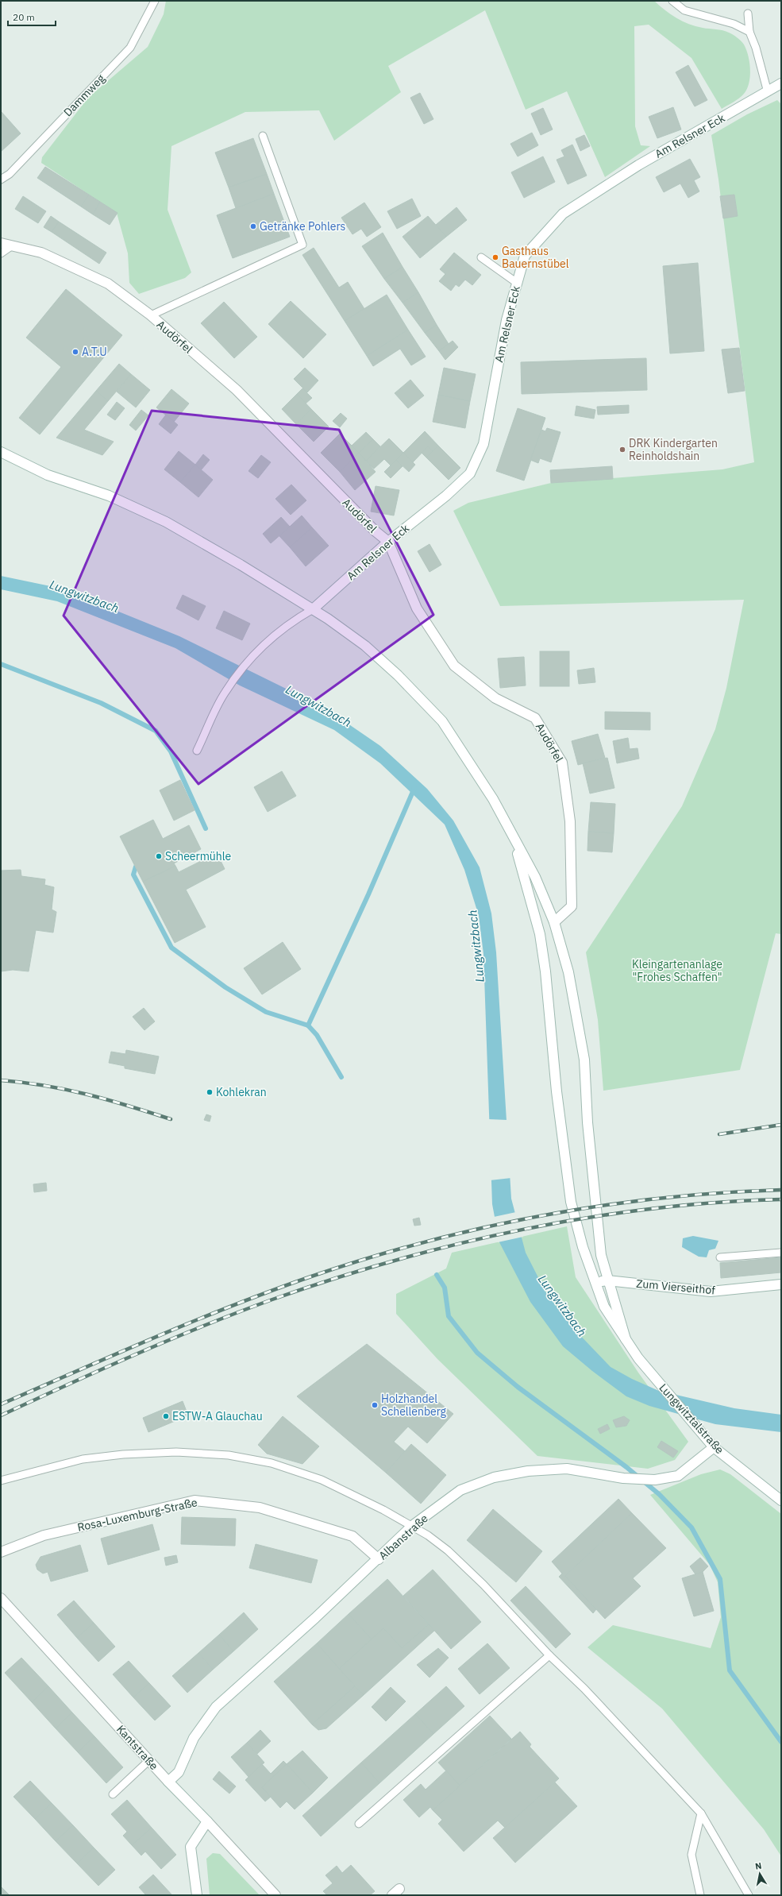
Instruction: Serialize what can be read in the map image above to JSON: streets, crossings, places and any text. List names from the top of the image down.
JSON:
{
  "streets": {
    "street": [
      "Am Relsner Eck",
      "Audörfel",
      "Zum Vierseithof",
      "Lungwitztalstraße",
      "Rosa-Luxemburg-Straße",
      "Albanstraße",
      "Kantstraße"
    ],
    "lane": ["Dammweg"]
  },
  "crossings": [
    ["Am Relsner Eck", "Audörfel"],
    ["Zum Vierseithof", "Lungwitztalstraße"],
    ["Lungwitztalstraße", "Albanstraße"],
    ["Rosa-Luxemburg-Straße", "Albanstraße"],
    ["Albanstraße", "Kantstraße"]
  ],
  "water": ["Lungwitzbach"],
  "parks": ["Kleingartenanlage \"Frohes Schaffen\""],
  "places": [
    "Getränke Pohlers",
    "Gasthaus Bauernstübel",
    "A.T.U",
    "DRK Kindergarten Reinholdshain",
    "Scheermühle",
    "Kohlekran",
    "Holzhandel Schellenberg",
    "ESTW-A Glauchau"
  ],
  "scale_bar": "20 m",
  "north": "top"
}
